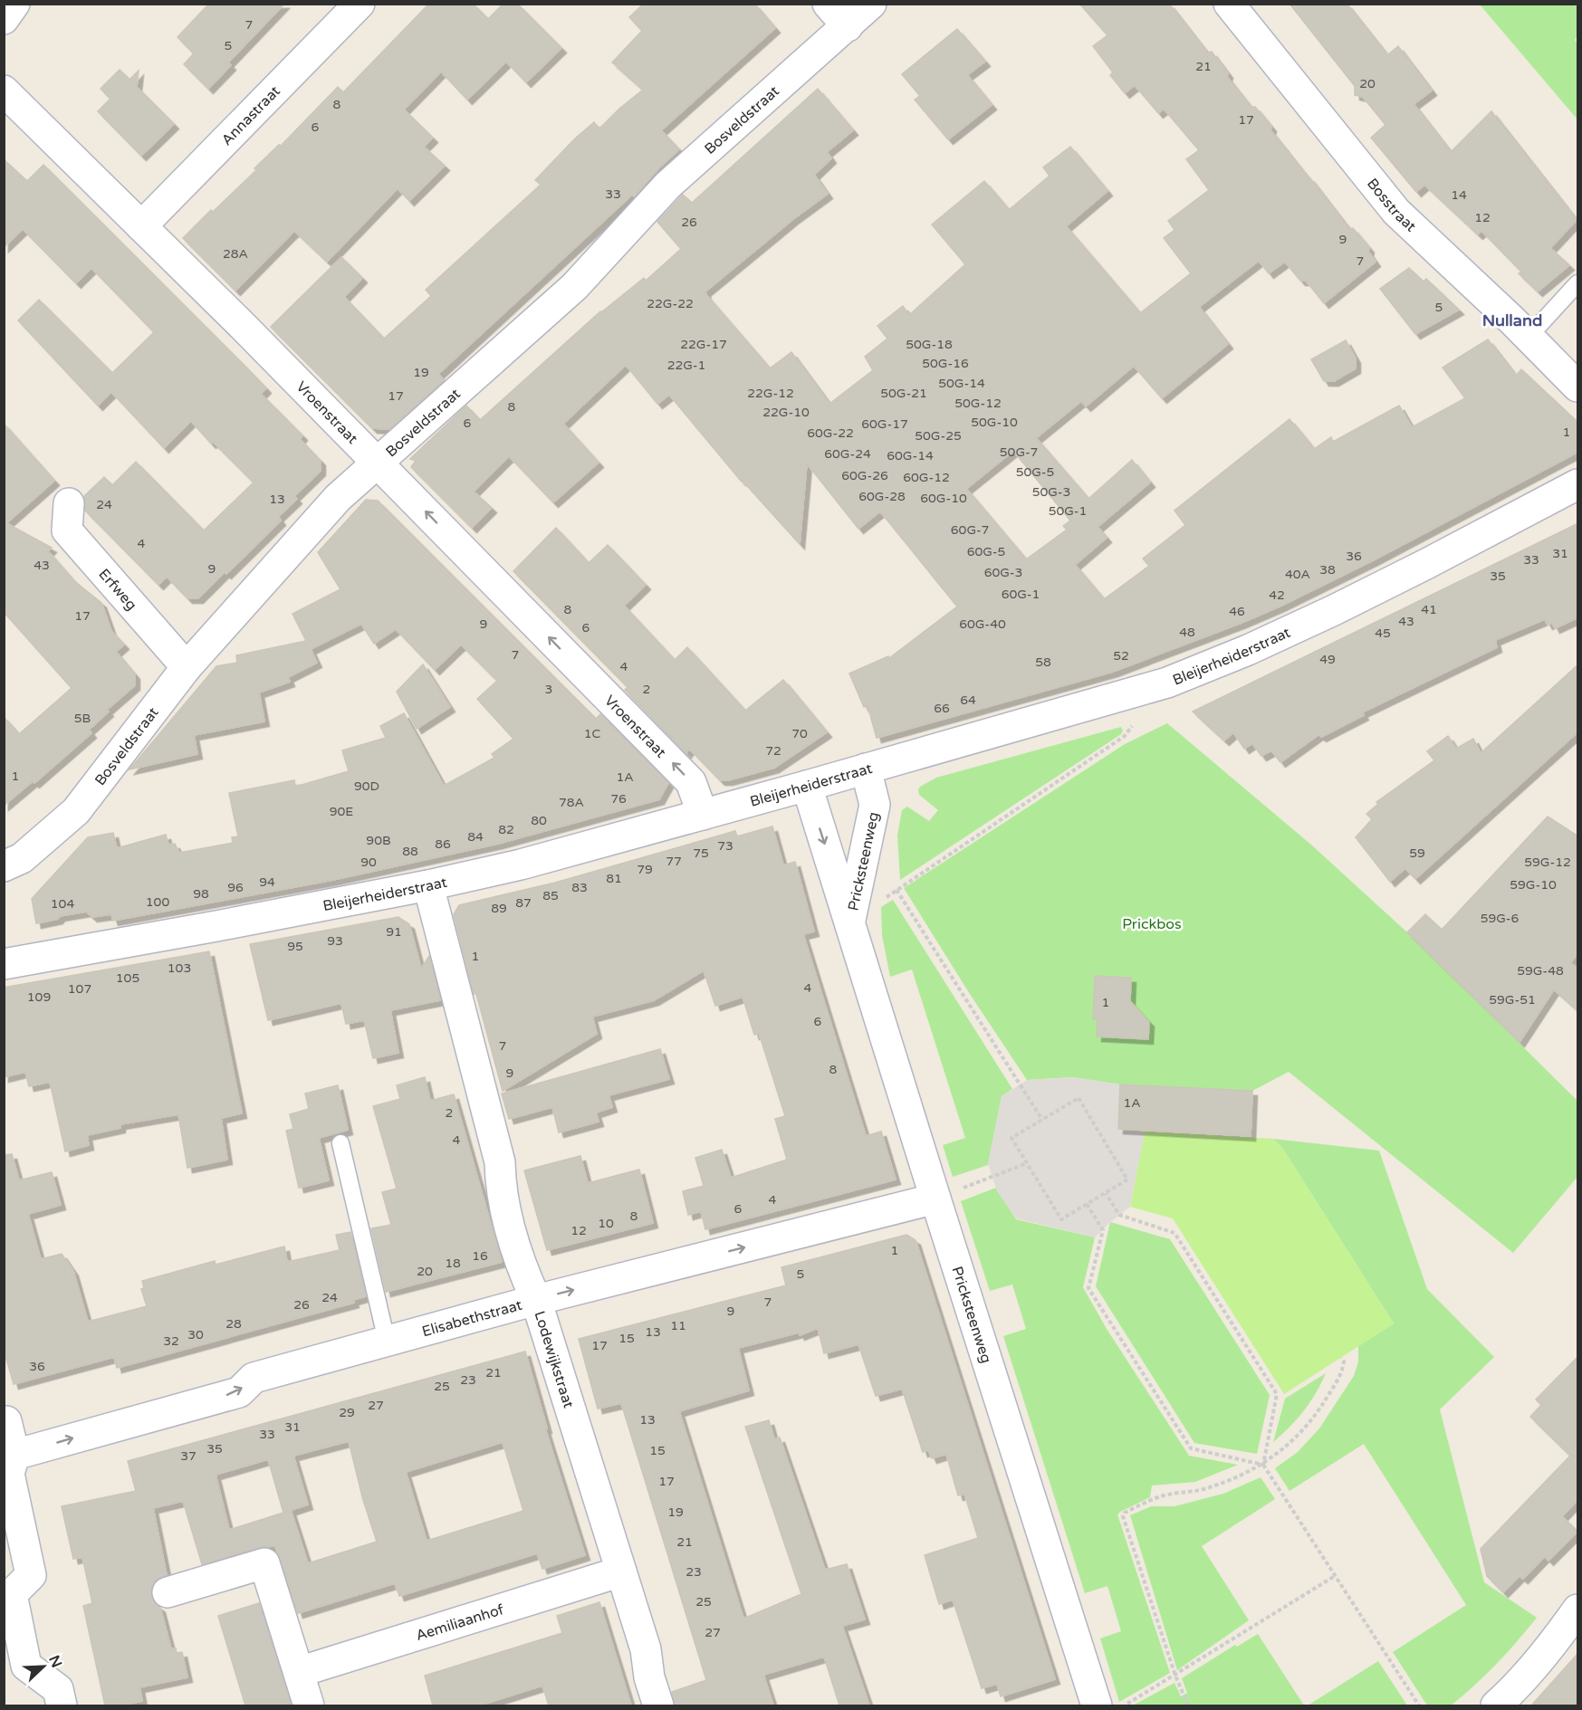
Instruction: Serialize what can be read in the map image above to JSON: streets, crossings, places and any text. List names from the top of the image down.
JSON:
{
  "streets": {
    "street": [
      "Annastraat",
      "Bosveldstraat",
      "Bosstraat",
      "Vroenstraat",
      "Erfweg",
      "Bleijerheiderstraat",
      "Pricksteenweg",
      "Elisabethstraat",
      "Lodewijkstraat",
      "Aemiliaanhof"
    ]
  },
  "crossings": [
    ["Annastraat", "Vroenstraat"],
    ["Bosveldstraat", "Vroenstraat"],
    ["Bosveldstraat", "Erfweg"],
    ["Vroenstraat", "Bleijerheiderstraat"],
    ["Bleijerheiderstraat", "Pricksteenweg"],
    ["Bleijerheiderstraat", "Lodewijkstraat"],
    ["Pricksteenweg", "Elisabethstraat"],
    ["Elisabethstraat", "Lodewijkstraat"],
    ["Lodewijkstraat", "Aemiliaanhof"]
  ],
  "one_way": ["Vroenstraat", "Elisabethstraat"],
  "districts": ["Nulland"],
  "parks": ["Prickbos"],
  "house_numbers": [
    "7",
    "5",
    "21",
    "20",
    "8",
    "17",
    "6",
    "33",
    "14",
    "12",
    "26",
    "9",
    "28A",
    "7",
    "22G-22",
    "5",
    "22G-17",
    "50G-18",
    "50G-16",
    "22G-1",
    "19",
    "50G-14",
    "22G-12",
    "50G-21",
    "17",
    "50G-12",
    "8",
    "22G-10",
    "50G-10",
    "6",
    "60G-17",
    "1",
    "60G-22",
    "50G-25",
    "50G-7",
    "60G-24",
    "60G-14",
    "50G-5",
    "60G-26",
    "60G-12",
    "50G-3",
    "60G-28",
    "60G-10",
    "13",
    "24",
    "50G-1",
    "60G-7",
    "4",
    "60G-5",
    "31",
    "36",
    "33",
    "43",
    "9",
    "38",
    "60G-3",
    "40A",
    "35",
    "60G-1",
    "42",
    "8",
    "41",
    "46",
    "17",
    "43",
    "9",
    "60G-40",
    "6",
    "48",
    "45",
    "7",
    "52",
    "49",
    "58",
    "4",
    "3",
    "2",
    "64",
    "66",
    "5B",
    "1C",
    "70",
    "72",
    "1",
    "1A",
    "90D",
    "76",
    "78A",
    "90E",
    "80",
    "82",
    "84",
    "90B",
    "86",
    "73",
    "88",
    "75",
    "59",
    "77",
    "90",
    "59G-12",
    "79",
    "81",
    "94",
    "59G-10",
    "96",
    "83",
    "98",
    "85",
    "100",
    "87",
    "104",
    "89",
    "59G-6",
    "91",
    "93",
    "95",
    "1",
    "103",
    "59G-48",
    "105",
    "4",
    "107",
    "109",
    "59G-51",
    "1",
    "6",
    "7",
    "8",
    "9",
    "1A",
    "2",
    "4",
    "4",
    "6",
    "8",
    "10",
    "12",
    "1",
    "16",
    "18",
    "20",
    "5",
    "24",
    "7",
    "26",
    "9",
    "28",
    "11",
    "13",
    "30",
    "15",
    "32",
    "17",
    "36",
    "21",
    "23",
    "25",
    "27",
    "29",
    "13",
    "31",
    "33",
    "35",
    "15",
    "37",
    "17",
    "19",
    "21",
    "23",
    "25",
    "27"
  ],
  "north": "top right"
}
